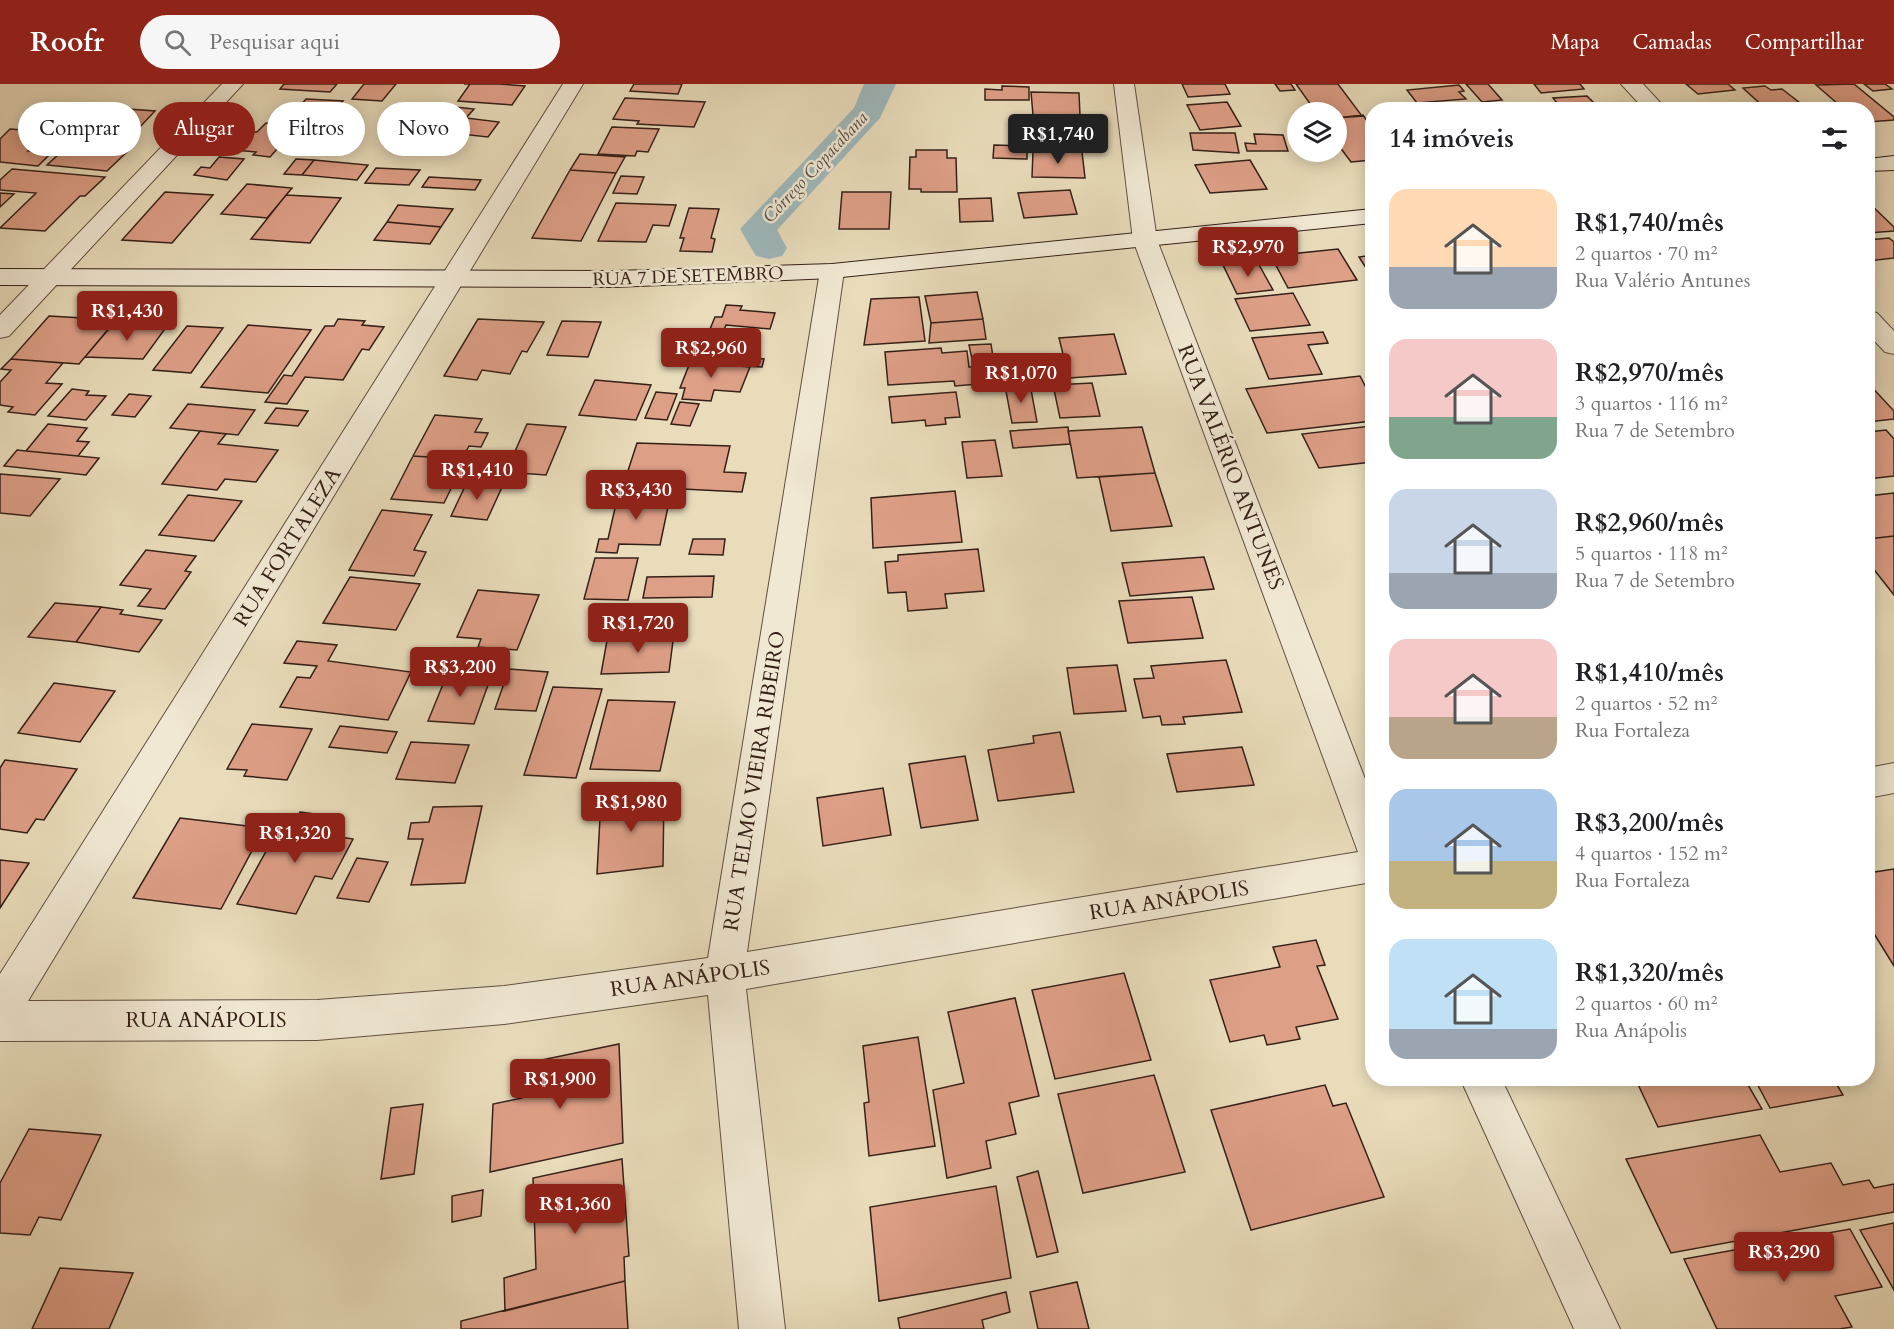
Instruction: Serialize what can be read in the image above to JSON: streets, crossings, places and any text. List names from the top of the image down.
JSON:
{
  "streets": {
    "street": [
      "RUA 7 DE SETEMBRO",
      "RUA VALÉRIO ANTUNES",
      "RUA FORTALEZA",
      "RUA TELMO VIEIRA RIBEIRO",
      "RUA ANÁPOLIS"
    ]
  },
  "crossings": [
    ["RUA 7 DE SETEMBRO", "RUA VALÉRIO ANTUNES"],
    ["RUA 7 DE SETEMBRO", "RUA FORTALEZA"],
    ["RUA 7 DE SETEMBRO", "RUA TELMO VIEIRA RIBEIRO"],
    ["RUA TELMO VIEIRA RIBEIRO", "RUA ANÁPOLIS"]
  ],
  "water": ["Córrego Copacabana"],
  "page": {
    "header": "Roofr",
    "search": "Pesquisar aqui",
    "nav": ["Mapa", "Camadas", "Compartilhar"],
    "chip": [
      "Comprar",
      "Alugar",
      "Filtros",
      "Novo"
    ],
    "heading": "14 imóveis",
    "price": [
      "R$1,740",
      "R$2,970",
      "R$1,430",
      "R$2,960",
      "R$1,070",
      "R$1,410",
      "R$3,430",
      "R$1,720",
      "R$3,200",
      "R$1,980",
      "R$1,320",
      "R$1,900",
      "R$1,360",
      "R$3,290"
    ],
    "list": [
      {
        "name": "R$1,740/mês",
        "note": "2 quartos · 70 m² · Rua Valério Antunes"
      },
      {
        "name": "R$2,970/mês",
        "note": "3 quartos · 116 m² · Rua 7 de Setembro"
      },
      {
        "name": "R$2,960/mês",
        "note": "5 quartos · 118 m² · Rua 7 de Setembro"
      },
      {
        "name": "R$1,410/mês",
        "note": "2 quartos · 52 m² · Rua Fortaleza"
      },
      {
        "name": "R$3,200/mês",
        "note": "4 quartos · 152 m² · Rua Fortaleza"
      },
      {
        "name": "R$1,320/mês",
        "note": "2 quartos · 60 m² · Rua Anápolis"
      }
    ]
  }
}
